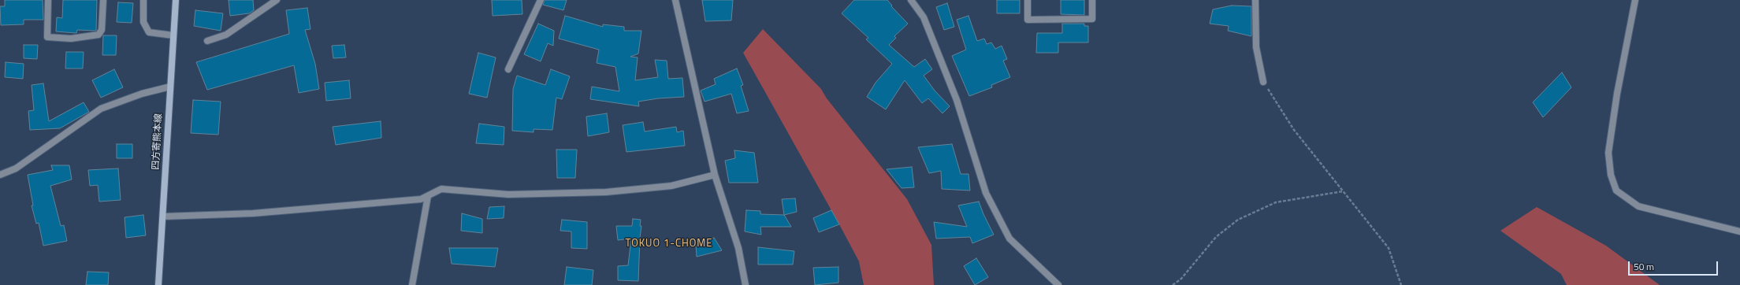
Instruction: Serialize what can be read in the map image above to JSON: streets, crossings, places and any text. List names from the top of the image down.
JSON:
{
  "streets": {
    "main road": ["四方寄熊本線"]
  },
  "districts": ["TOKUO 1-CHOME"],
  "scale_bar": "50 m"
}
